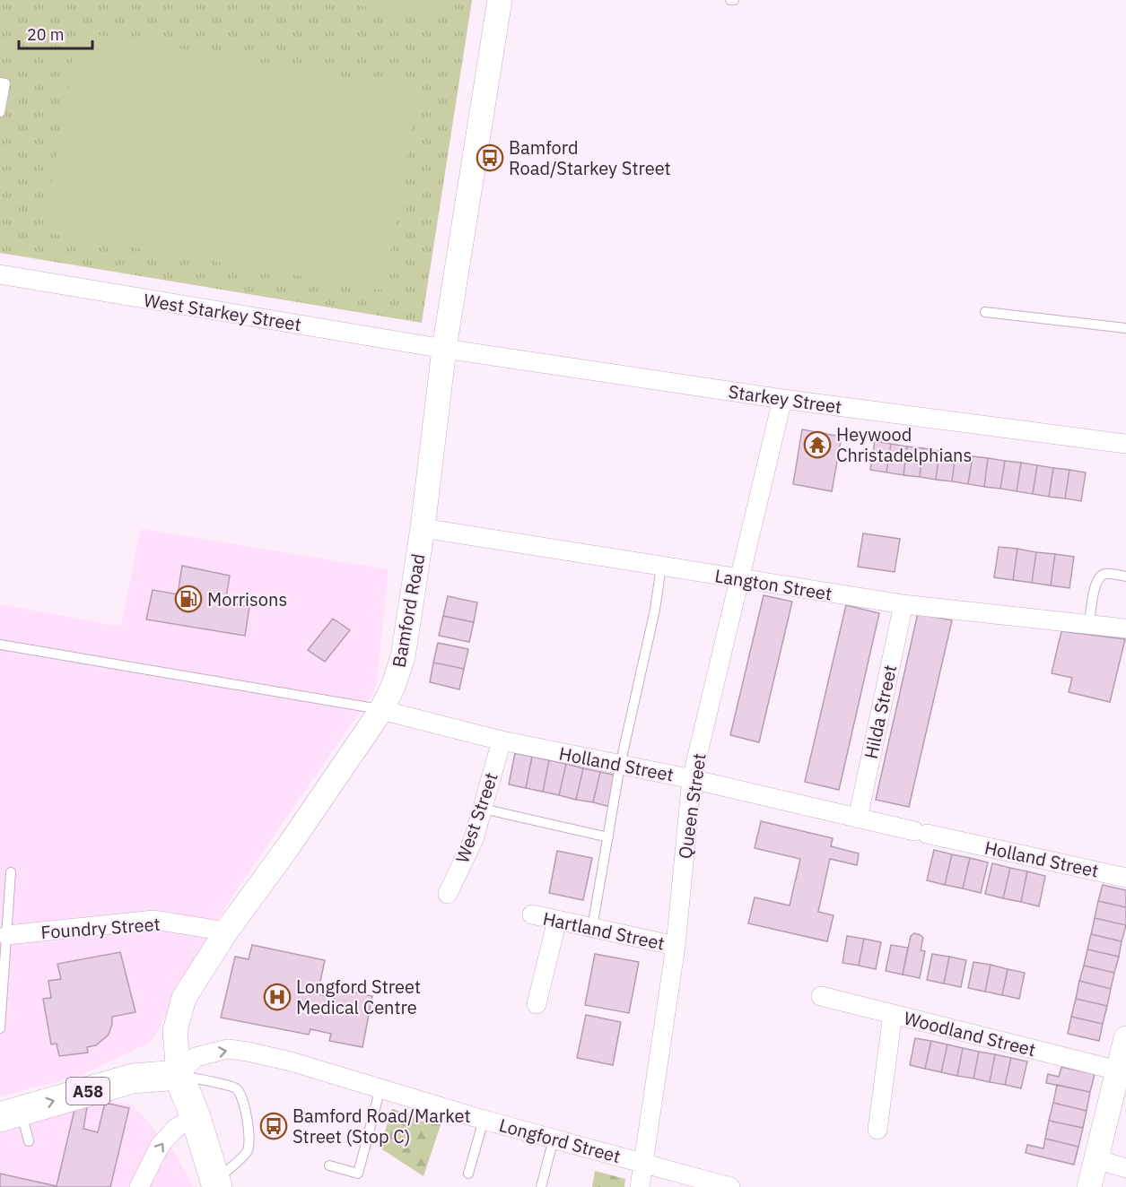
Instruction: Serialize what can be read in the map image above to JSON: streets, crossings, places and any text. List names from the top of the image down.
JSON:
{
  "streets": {
    "highway": ["Bamford Road", "A58"],
    "street": [
      "West Starkey Street",
      "Starkey Street",
      "Langton Street",
      "Hilda Street",
      "Holland Street",
      "Queen Street",
      "West Street",
      "Foundry Street",
      "Hartland Street",
      "Woodland Street",
      "Longford Street"
    ]
  },
  "crossings": [
    ["West Starkey Street", "Starkey Street"],
    ["West Starkey Street", "Bamford Road"],
    ["Starkey Street", "Bamford Road"],
    ["Starkey Street", "Queen Street"],
    ["Langton Street", "Bamford Road"],
    ["Langton Street", "Hilda Street"],
    ["Langton Street", "Queen Street"],
    ["Bamford Road", "Holland Street"],
    ["Bamford Road", "Foundry Street"],
    ["Bamford Road", "A58"],
    ["Bamford Road", "Longford Street"],
    ["Hilda Street", "Holland Street"],
    ["Holland Street", "Queen Street"],
    ["Holland Street", "West Street"],
    ["Queen Street", "Hartland Street"],
    ["Queen Street", "Longford Street"],
    ["A58", "Longford Street"]
  ],
  "places": {
    "bus stop": ["Bamford Road/Starkey Street", "Bamford Road/Market Street (Stop C)"],
    "temple": ["Heywood Christadelphians"],
    "fuel station": ["Morrisons"],
    "hospital": ["Longford Street Medical Centre"]
  },
  "scale_bar": "20 m"
}
